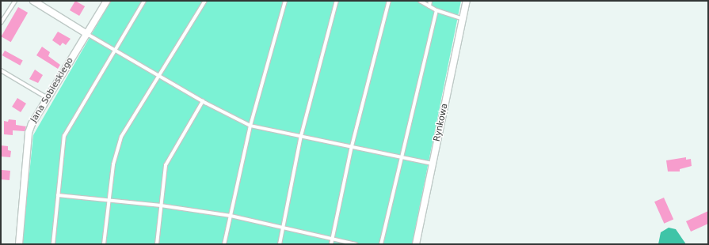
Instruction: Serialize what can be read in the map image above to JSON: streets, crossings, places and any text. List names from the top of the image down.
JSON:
{
  "streets": {
    "street": ["Jana Sobieskiego", "Rynkowa"]
  }
}
